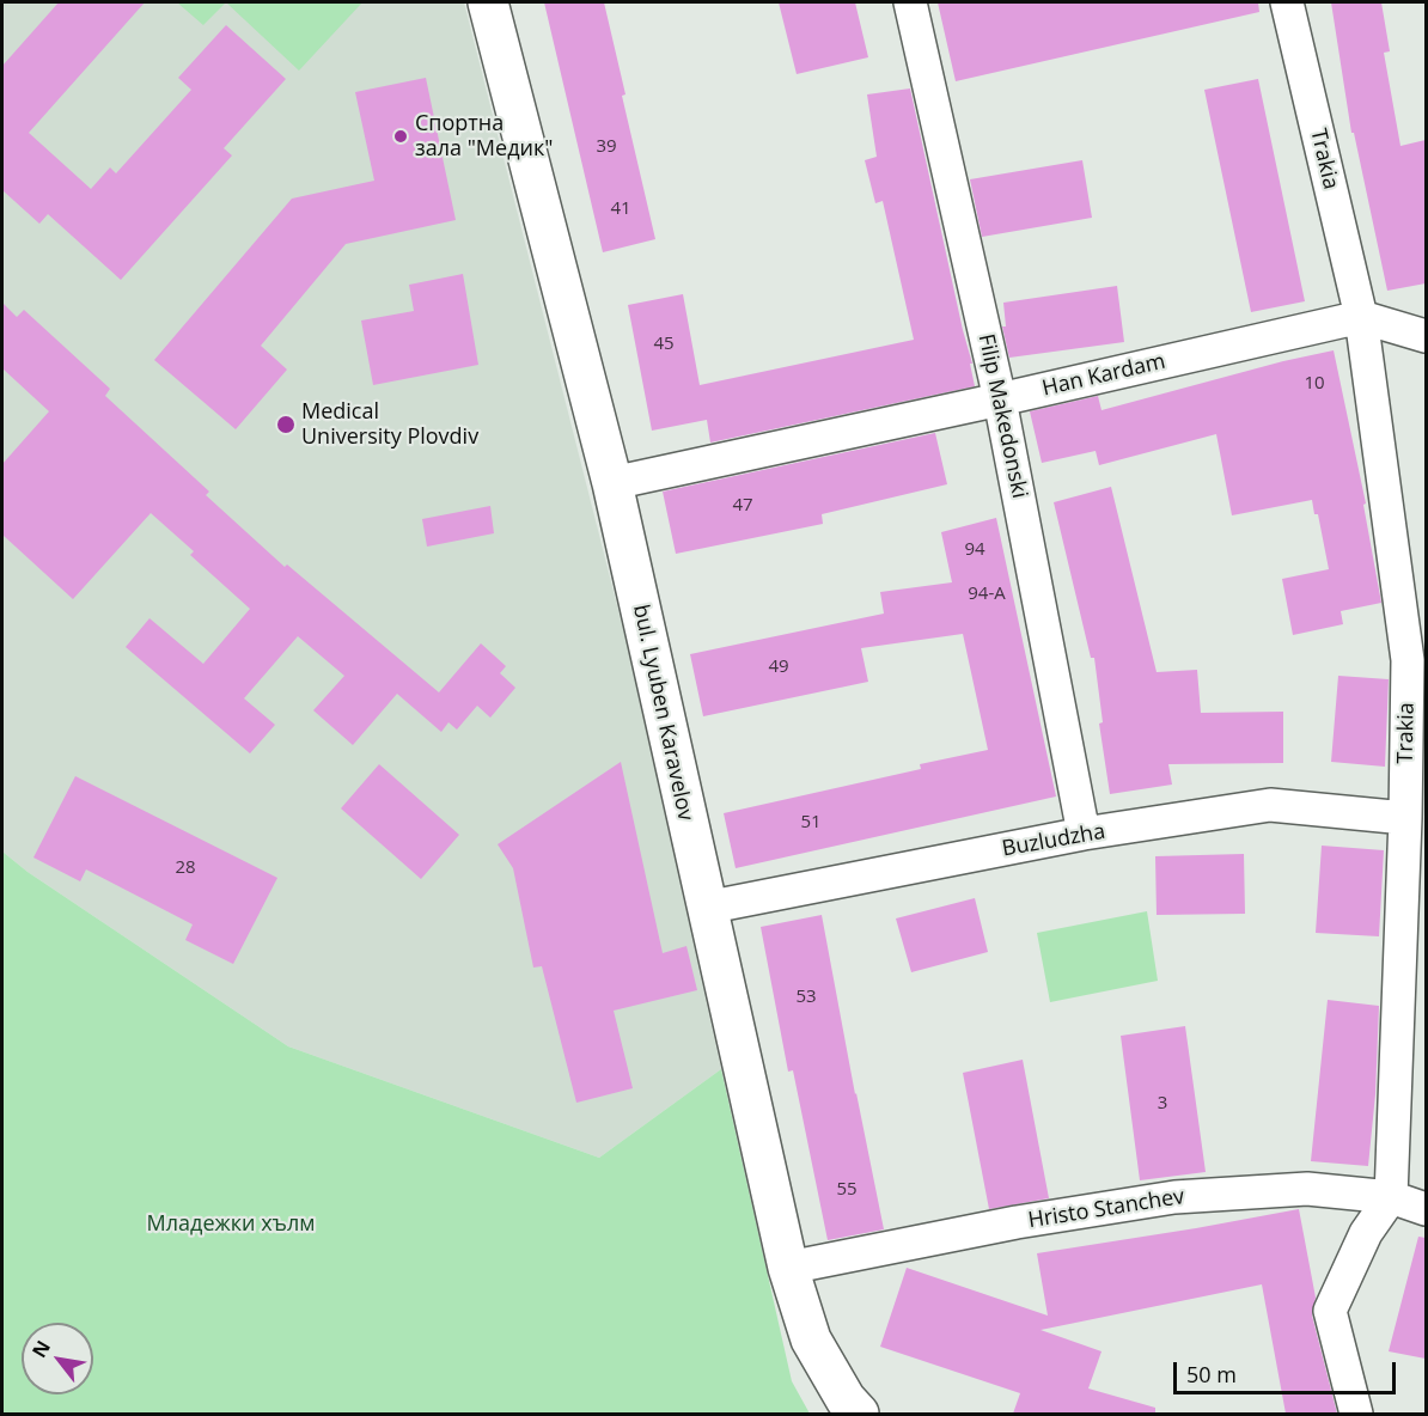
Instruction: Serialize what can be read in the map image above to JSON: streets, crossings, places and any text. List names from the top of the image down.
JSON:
{
  "streets": {
    "street": [
      "Trakia",
      "Han Kardam",
      "Filip Makedonski",
      "bul. Lyuben Karavelov",
      "Buzludzha",
      "Hristo Stanchev"
    ]
  },
  "crossings": [
    ["Trakia", "Han Kardam"],
    ["Trakia", "Buzludzha"],
    ["Trakia", "Hristo Stanchev"],
    ["Han Kardam", "Filip Makedonski"],
    ["Han Kardam", "bul. Lyuben Karavelov"],
    ["Filip Makedonski", "Buzludzha"],
    ["bul. Lyuben Karavelov", "Buzludzha"],
    ["bul. Lyuben Karavelov", "Hristo Stanchev"]
  ],
  "parks": ["Младежки хълм"],
  "places": ["Спортна зала \"Медик\"", "Medical University Plovdiv"],
  "house_numbers": [
    "39",
    "41",
    "45",
    "10",
    "47",
    "94",
    "94-А",
    "49",
    "51",
    "28",
    "53",
    "3",
    "55"
  ],
  "scale_bar": "50 m",
  "north": "top left"
}
